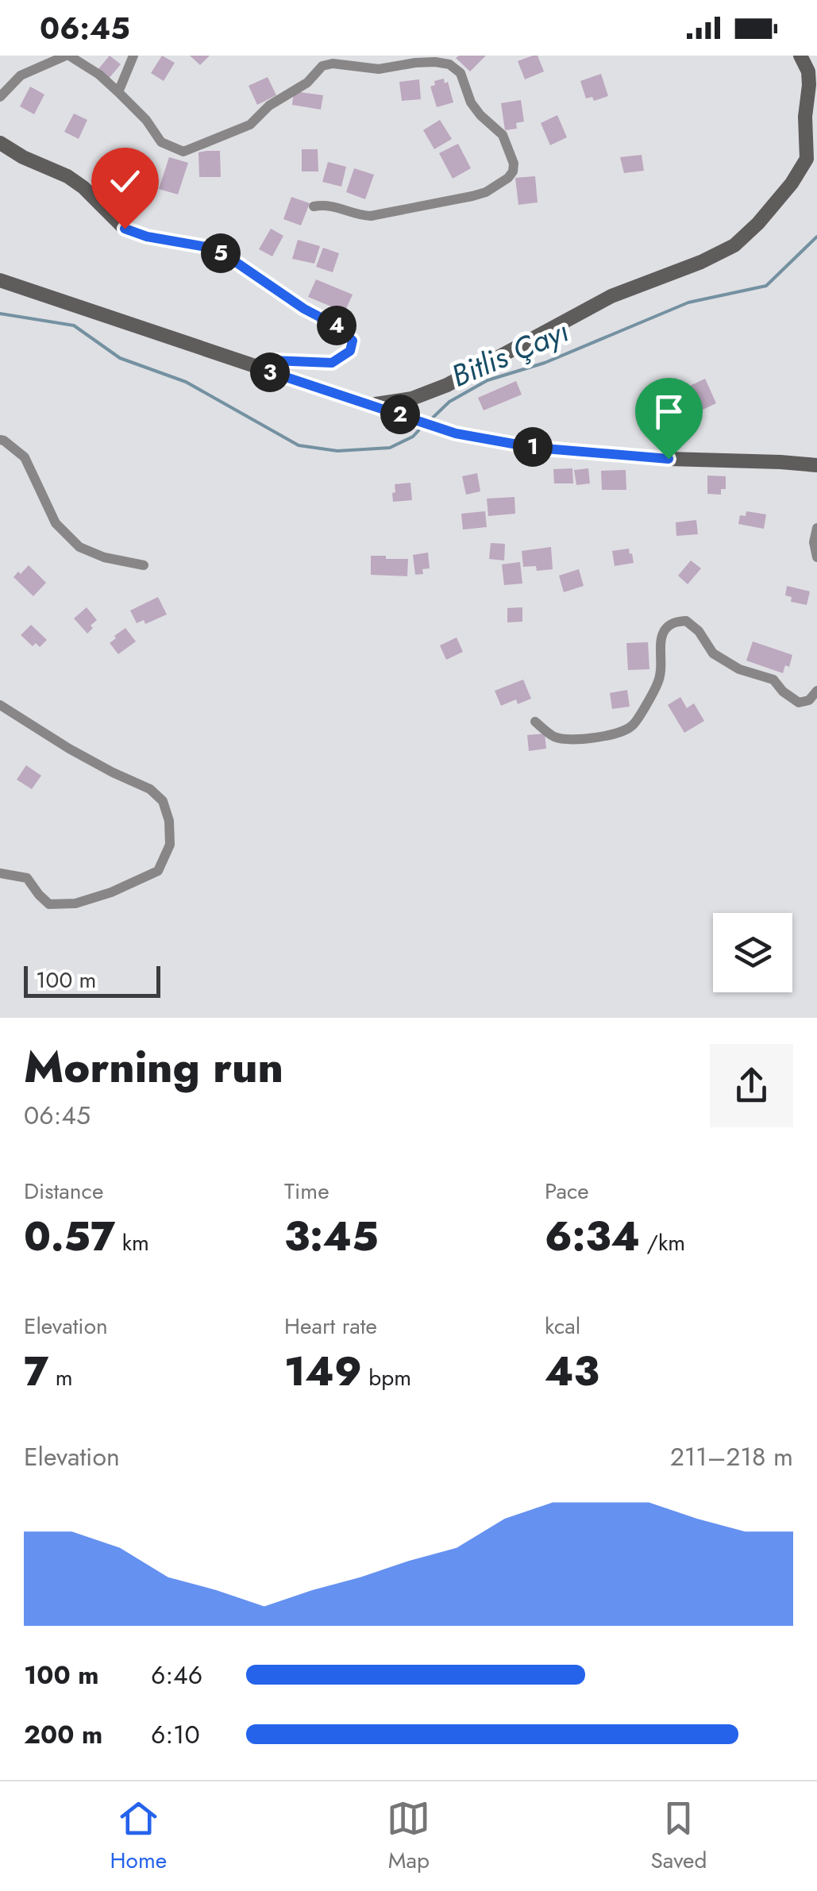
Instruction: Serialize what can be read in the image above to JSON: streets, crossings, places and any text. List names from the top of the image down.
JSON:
{
  "water": ["Bitlis Çayı"],
  "scale_bar": "100 m",
  "page": {
    "status": "06:45",
    "pins": [
      "5",
      "4",
      "3",
      "2",
      "1"
    ],
    "scale": "100 m",
    "heading": ["Morning run", "06:45"],
    "stats": [
      ["Distance", "0.57 km"],
      ["Time", "3:45"],
      ["Pace", "6:34 /km"],
      ["Elevation", "7 m"],
      ["Heart rate", "149 bpm"],
      ["kcal", "43"]
    ],
    "chart": ["Elevation", "211–218 m"],
    "list": [
      {
        "name": "100 m",
        "note": "6:46"
      },
      {
        "name": "200 m",
        "note": "6:10"
      }
    ],
    "tabs": ["Home", "Map", "Saved"]
  }
}
